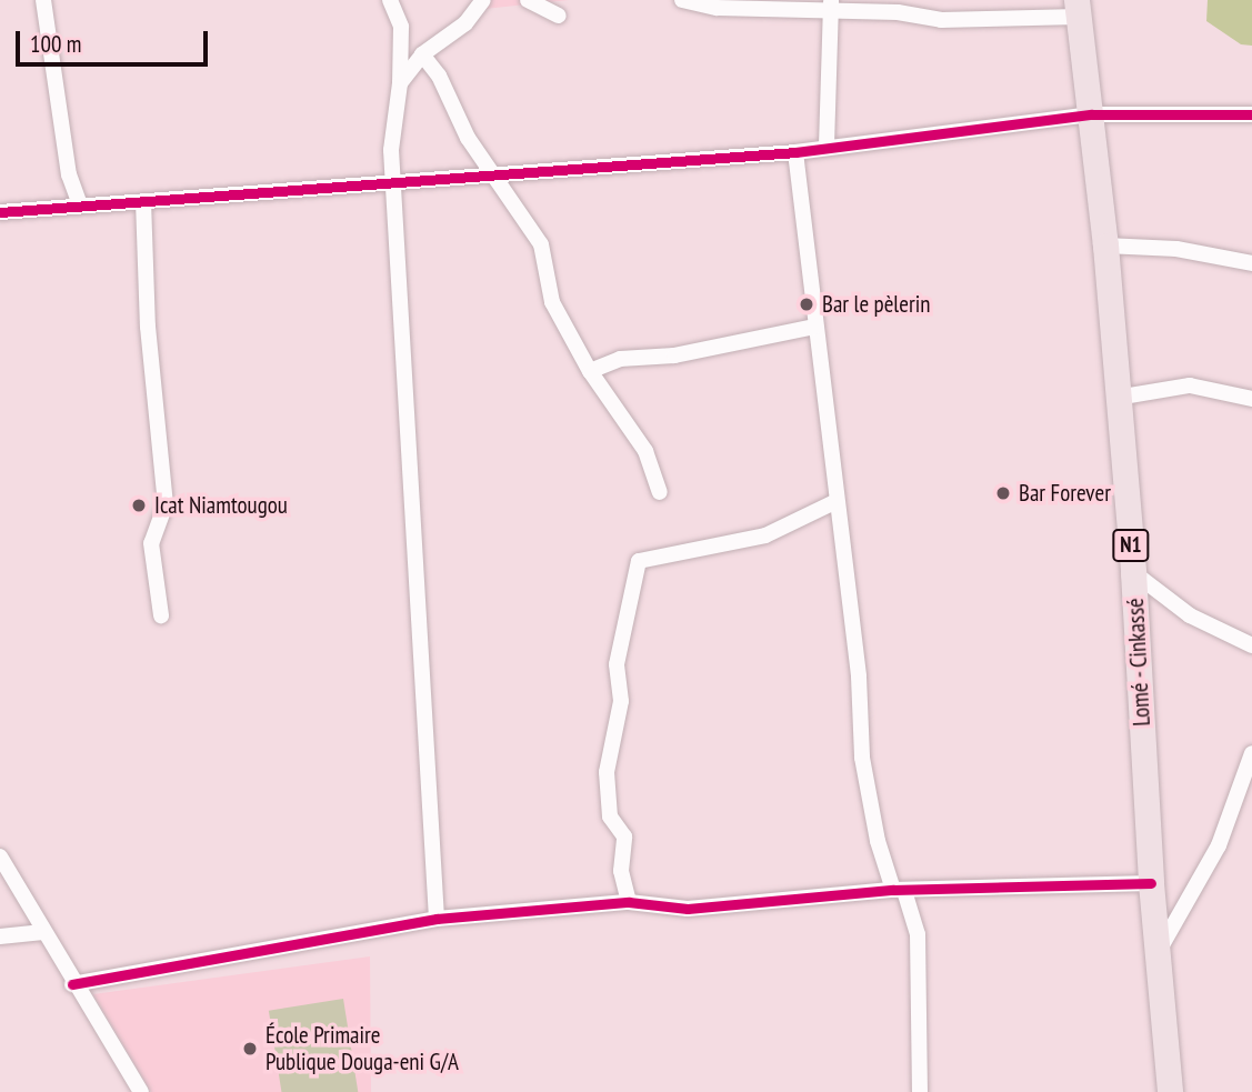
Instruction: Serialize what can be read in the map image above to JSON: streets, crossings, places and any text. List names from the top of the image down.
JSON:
{
  "streets": {
    "highway": ["N1", "Lomé - Cinkassé"]
  },
  "places": [
    "Bar le pèlerin",
    "Bar Forever",
    "Icat Niamtougou",
    "École Primaire Publique Douga-eni G/A"
  ],
  "scale_bar": "100 m"
}
